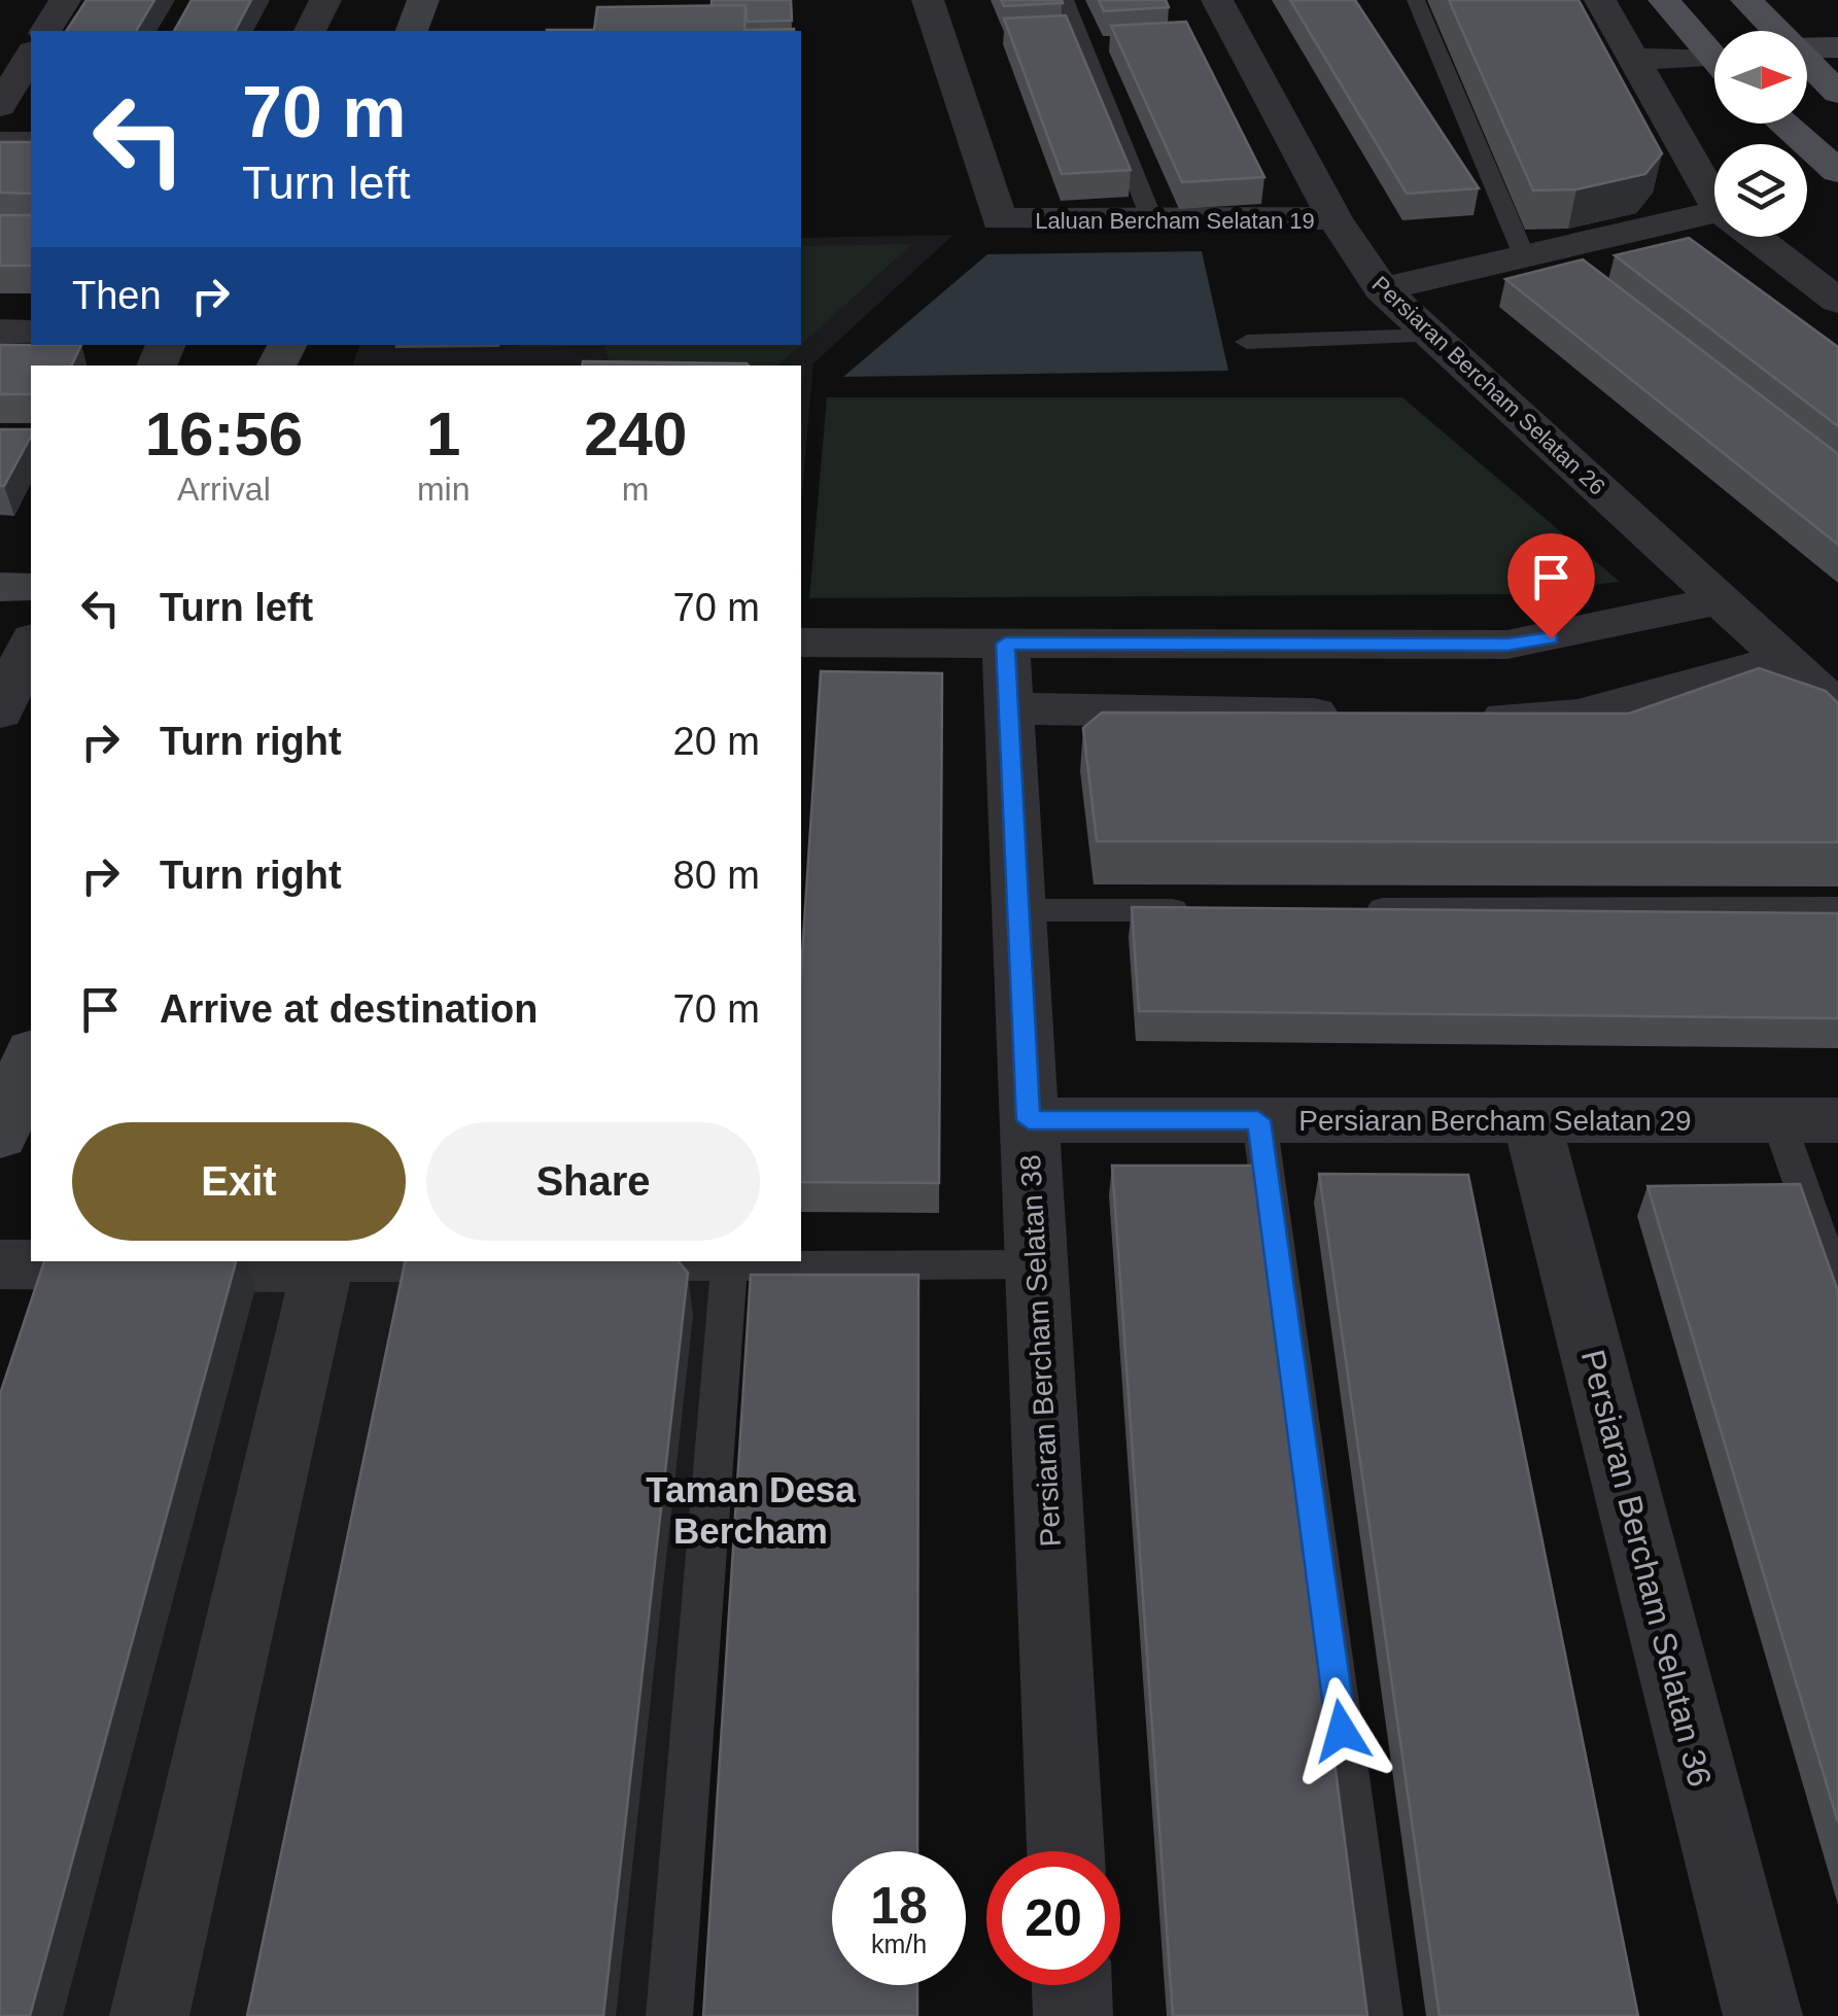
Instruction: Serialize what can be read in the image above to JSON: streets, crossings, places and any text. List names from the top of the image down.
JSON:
{
  "streets": {
    "street": [
      "Laluan Bercham Selatan 19",
      "Persiaran Bercham Selatan 26",
      "Persiaran Bercham Selatan 29",
      "Persiaran Bercham Selatan 38",
      "Persiaran Bercham Selatan 36"
    ]
  },
  "crossings": [
    ["Laluan Bercham Selatan 19", "Persiaran Bercham Selatan 26"],
    ["Persiaran Bercham Selatan 29", "Persiaran Bercham Selatan 38"],
    ["Persiaran Bercham Selatan 29", "Persiaran Bercham Selatan 36"]
  ],
  "districts": ["Taman Desa Bercham"],
  "north": "right",
  "page": {
    "turn": ["70 m", "Turn left"],
    "then": "Then",
    "eta": [
      "16:56",
      "Arrival",
      "1",
      "min",
      "240",
      "m"
    ],
    "list": [
      {
        "name": "Turn left",
        "value": "70 m"
      },
      {
        "name": "Turn right",
        "value": "20 m"
      },
      {
        "name": "Turn right",
        "value": "80 m"
      },
      {
        "name": "Arrive at destination",
        "value": "70 m"
      }
    ],
    "buttons": ["Exit", "Share"],
    "speed": "18 km/h",
    "limit": "20"
  }
}
